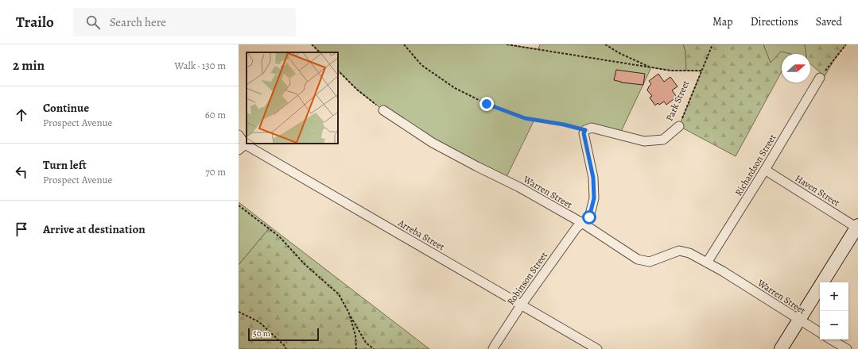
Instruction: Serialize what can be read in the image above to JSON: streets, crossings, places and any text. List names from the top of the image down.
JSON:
{
  "streets": {
    "street": [
      "Park Street",
      "Richardson Street",
      "Haven Street",
      "Warren Street",
      "Arreba Street",
      "Robinson Street"
    ]
  },
  "crossings": [
    ["Park Street", "Robinson Street"],
    ["Richardson Street", "Haven Street"],
    ["Richardson Street", "Warren Street"],
    ["Warren Street", "Robinson Street"],
    ["Arreba Street", "Robinson Street"]
  ],
  "scale_bar": "50 m",
  "north": "right",
  "page": {
    "header": "Trailo",
    "search": "Search here",
    "nav": ["Map", "Directions", "Saved"],
    "heading": ["2 min", "Walk · 130 m"],
    "list": [
      ["Continue", "Prospect Avenue", "60 m"],
      ["Turn left", "Prospect Avenue", "70 m"],
      "Arrive at destination"
    ],
    "map_buttons": ["+", "−"],
    "scale": "50 m"
  }
}
